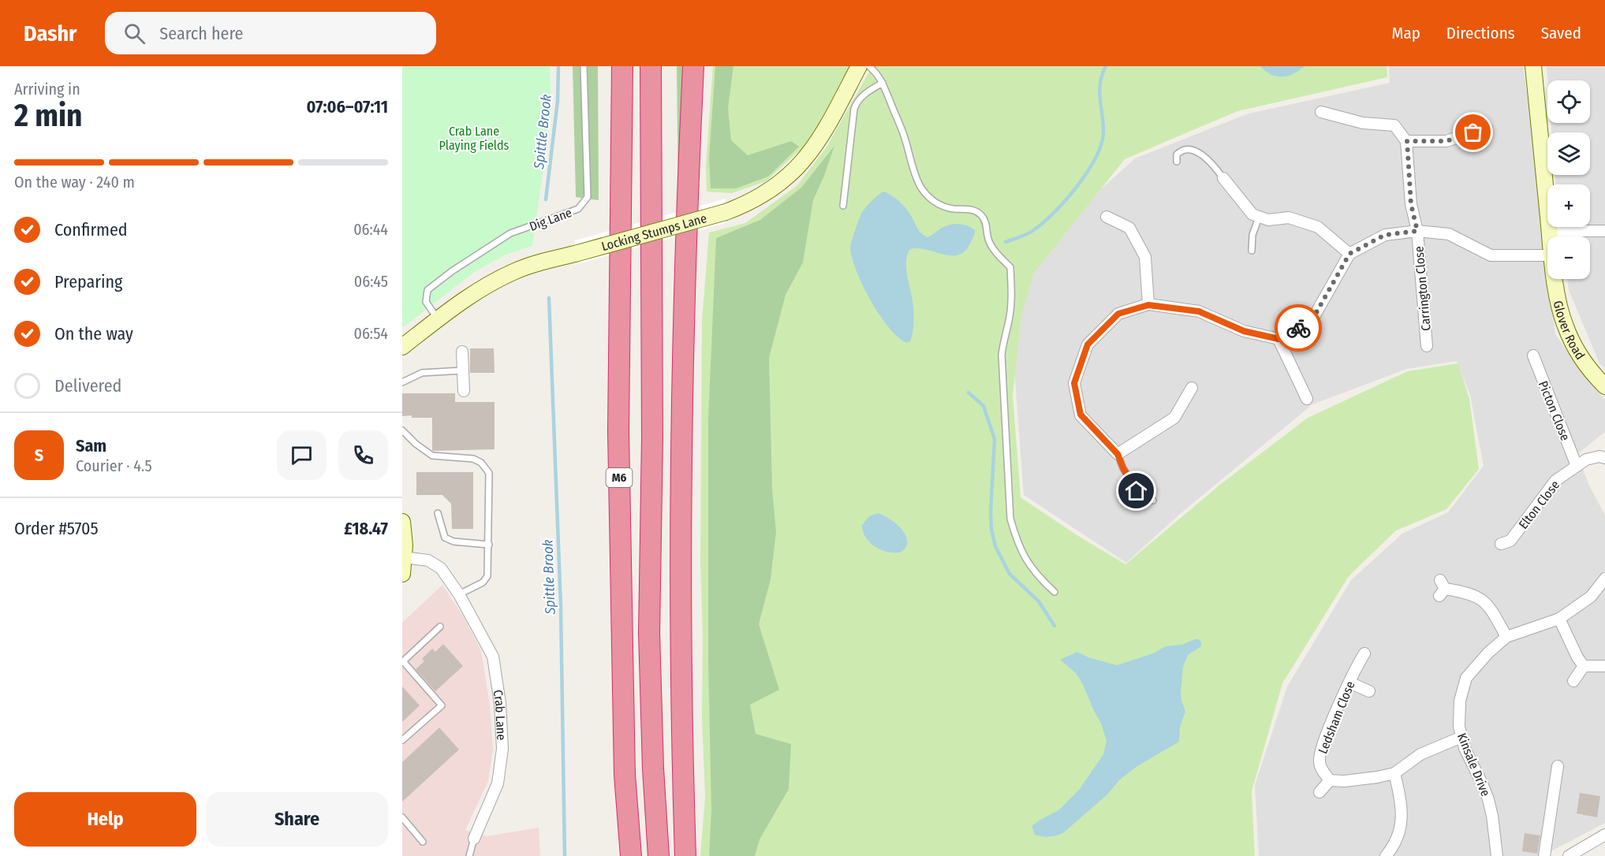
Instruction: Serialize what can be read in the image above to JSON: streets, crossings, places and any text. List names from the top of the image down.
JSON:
{
  "streets": {
    "highway": ["M6"],
    "street": [
      "Locking Stumps Lane",
      "Carrington Close",
      "Glover Road",
      "Picton Close",
      "Elton Close",
      "Crab Lane",
      "Ledsham Close",
      "Kinsale Drive"
    ],
    "lane": ["Dig Lane"]
  },
  "crossings": [
    ["Dig Lane", "Locking Stumps Lane"],
    ["Picton Close", "Elton Close"]
  ],
  "water": ["Spittle Brook"],
  "parks": ["Crab Lane Playing Fields"],
  "page": {
    "header": "Dashr",
    "search": "Search here",
    "nav": ["Map", "Directions", "Saved"],
    "heading": ["2 min", "Arriving in", "07:06–07:11"],
    "panel": [
      "Sam",
      "Courier · 4.5",
      "Order #5705",
      "£18.47"
    ],
    "map_buttons": ["+", "−"],
    "bar": "On the way · 240 m",
    "list": [
      ["Confirmed", "06:44"],
      ["Preparing", "06:45"],
      ["On the way", "06:54"],
      "Delivered"
    ],
    "round": "S",
    "buttons": ["Help", "Share"]
  }
}
